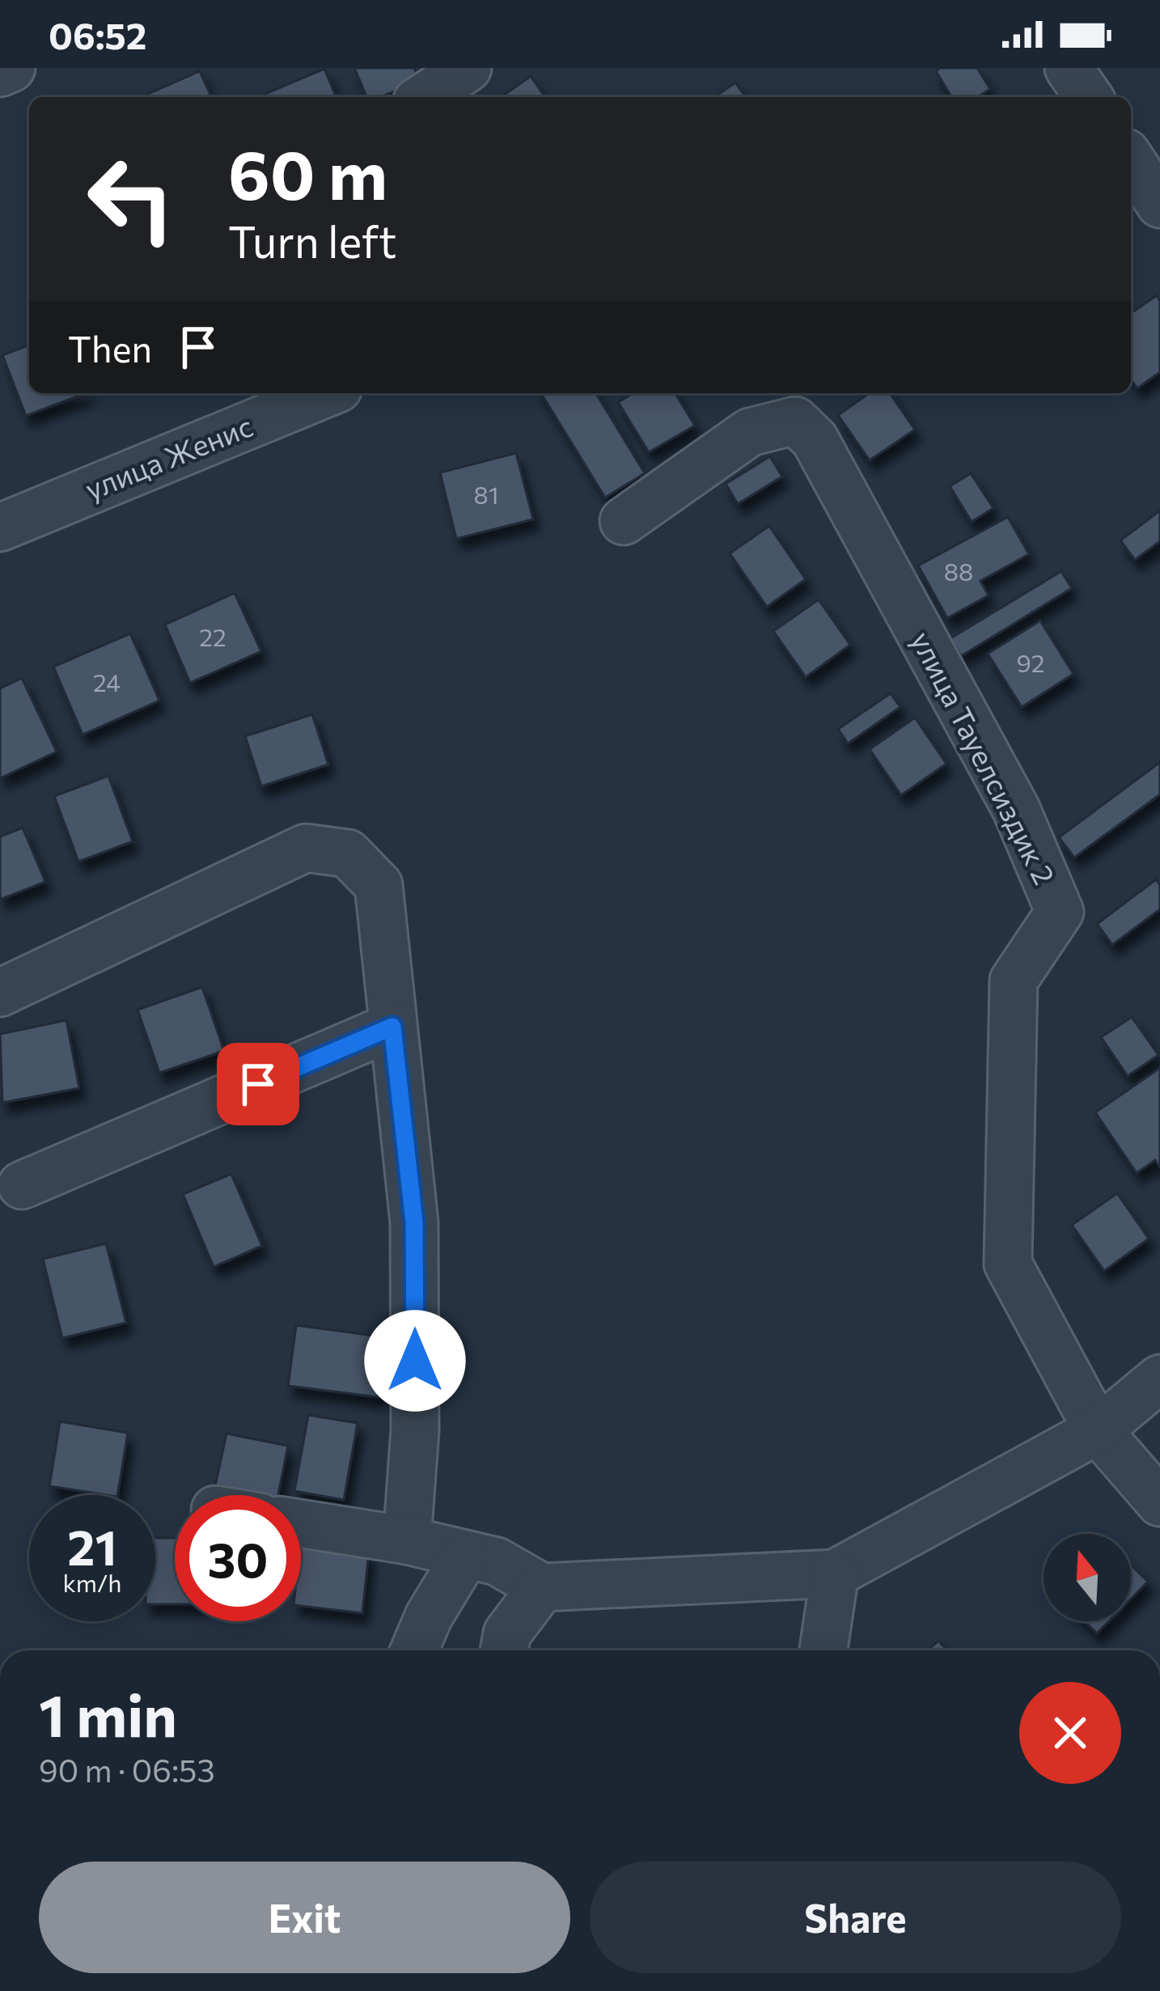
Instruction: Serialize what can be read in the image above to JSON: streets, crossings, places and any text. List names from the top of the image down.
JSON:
{
  "streets": {
    "street": ["улица Женис", "улица Тауелсиздик 2"]
  },
  "house_numbers": [
    "81",
    "88",
    "22",
    "92",
    "24"
  ],
  "north": "top",
  "page": {
    "status": "06:52",
    "turn": ["60 m", "Turn left"],
    "then": "Then",
    "speed": "21 km/h",
    "limit": "30",
    "heading": ["1 min", "90 m · 06:53"],
    "buttons": ["Exit", "Share"]
  }
}
